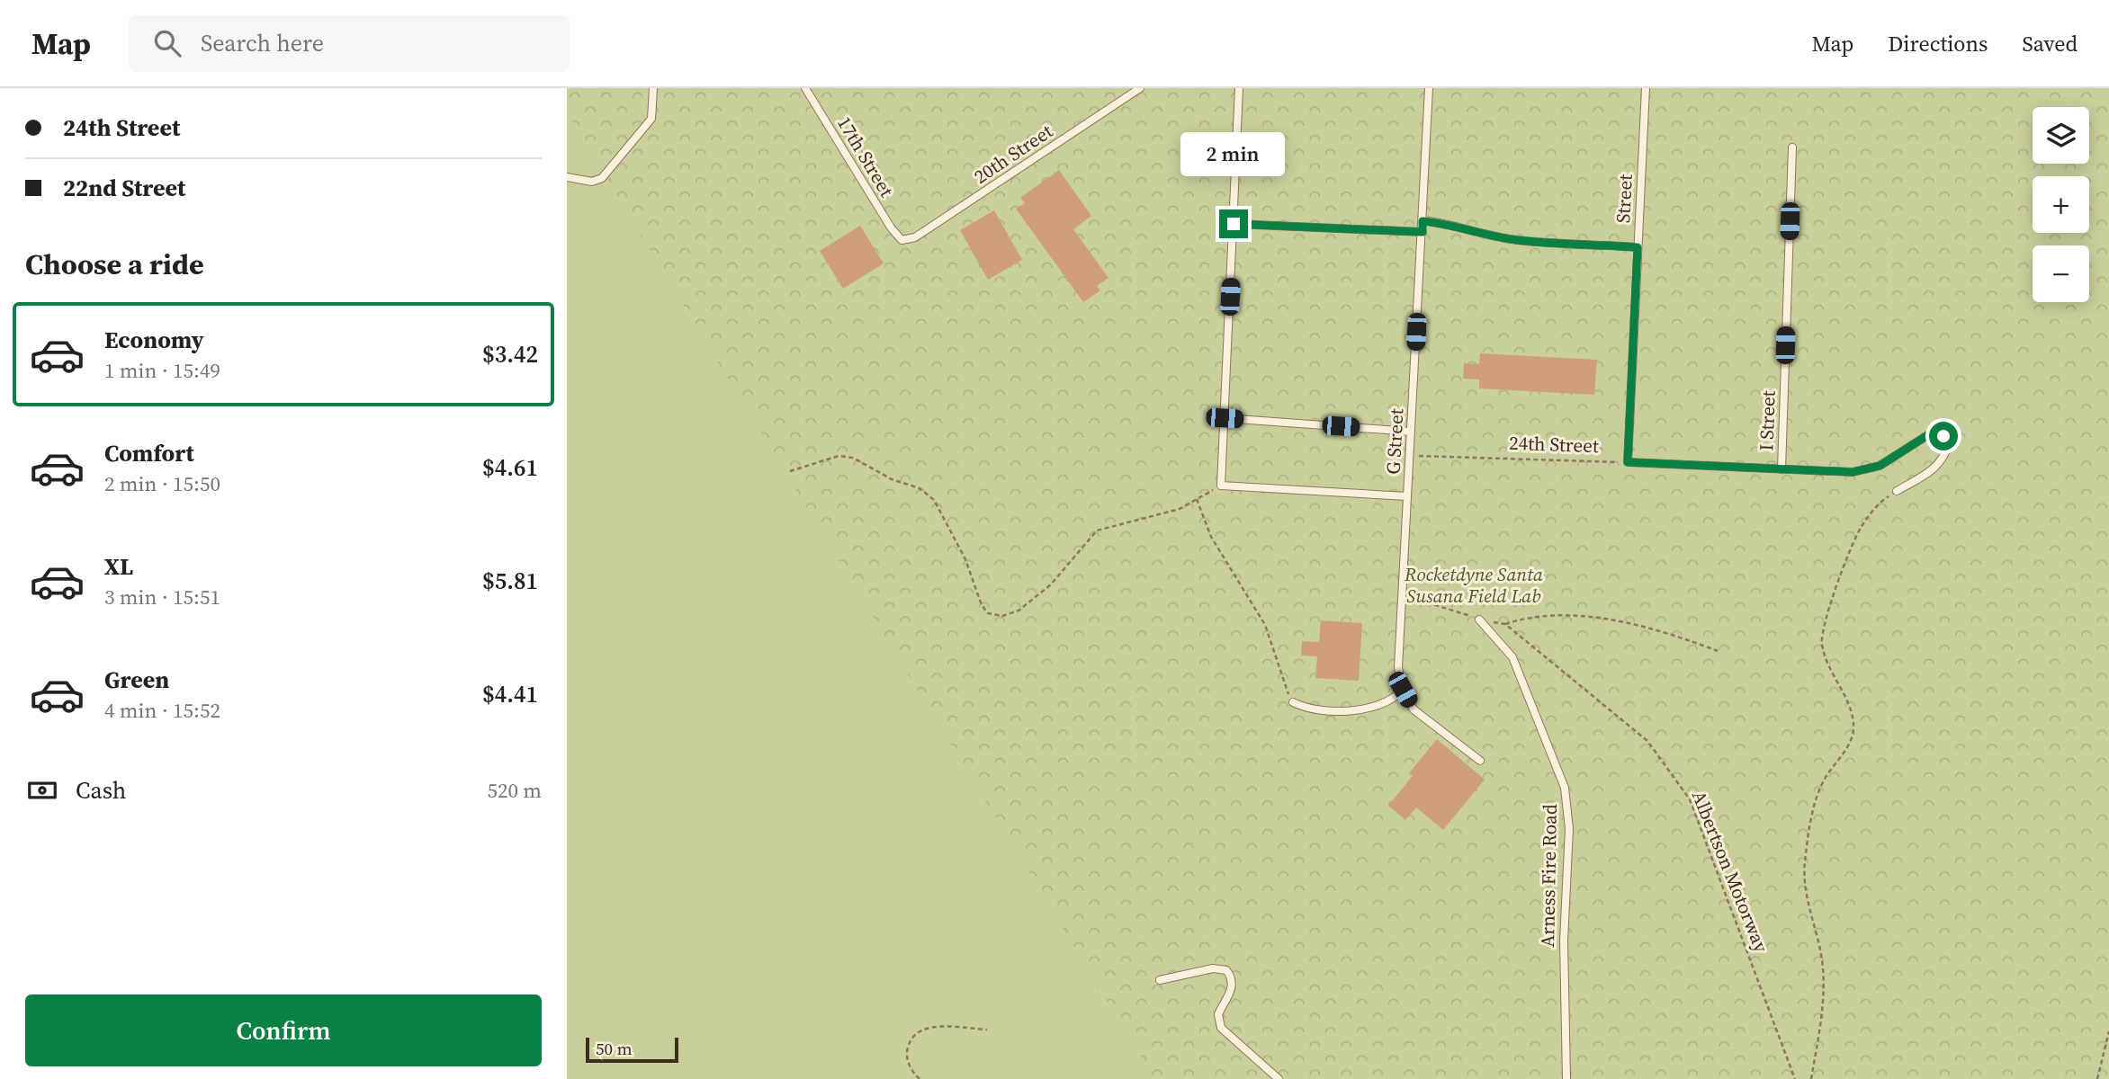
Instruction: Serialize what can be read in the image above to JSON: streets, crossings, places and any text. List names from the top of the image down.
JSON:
{
  "streets": {
    "lane": [
      "20th Street",
      "17th Street",
      "Street",
      "I Street",
      "G Street",
      "Arness Fire Road"
    ],
    "path": ["24th Street", "Albertson Motorway"]
  },
  "crossings": [
    ["20th Street", "17th Street"],
    ["Street", "24th Street"],
    ["G Street", "24th Street"]
  ],
  "parks": ["Rocketdyne Santa Susana Field Lab"],
  "scale_bar": "50 m",
  "page": {
    "header": "Map",
    "search": "Search here",
    "nav": ["Map", "Directions", "Saved"],
    "banner": ["24th Street", "22nd Street"],
    "map_buttons": ["+", "−"],
    "bubble": "2 min",
    "heading": "Choose a ride",
    "list": [
      {
        "name": "Economy",
        "note": "1 min · 15:49",
        "value": "$3.42"
      },
      {
        "name": "Comfort",
        "note": "2 min · 15:50",
        "value": "$4.61"
      },
      {
        "name": "XL",
        "note": "3 min · 15:51",
        "value": "$5.81"
      },
      {
        "name": "Green",
        "note": "4 min · 15:52",
        "value": "$4.41"
      }
    ],
    "pay": ["Cash", "520 m"],
    "buttons": "Confirm",
    "scale": "50 m"
  }
}
